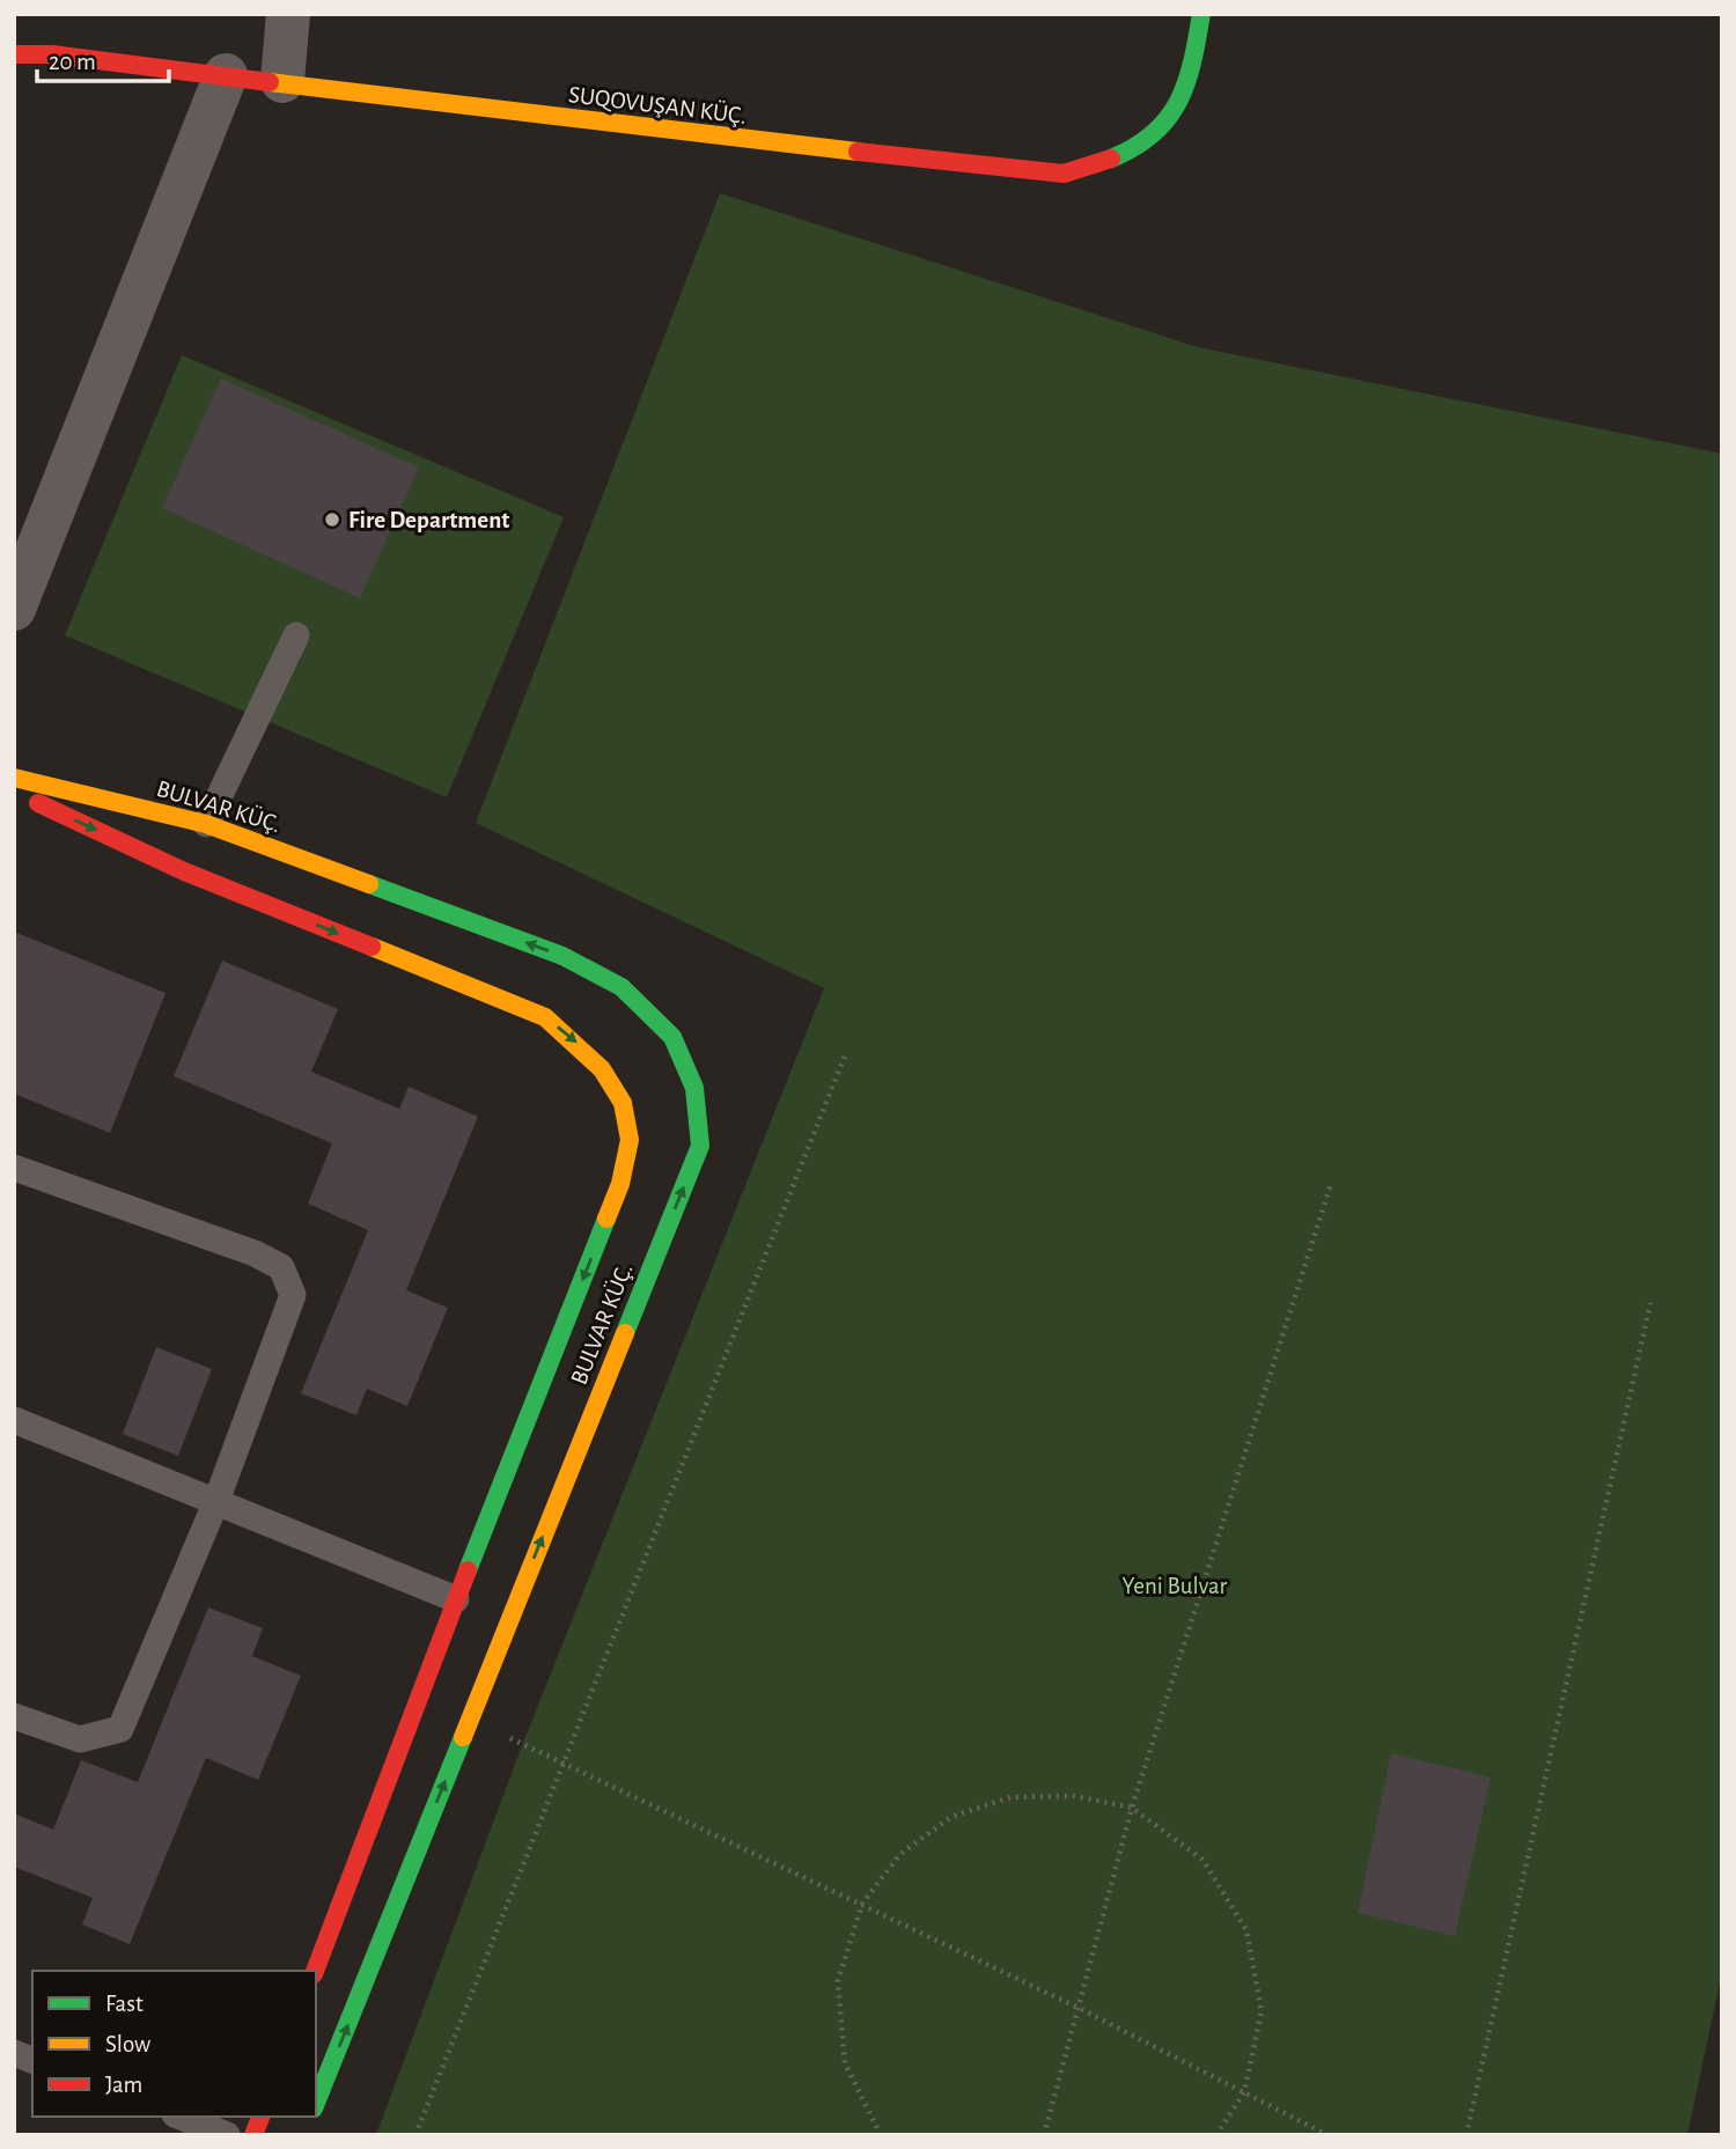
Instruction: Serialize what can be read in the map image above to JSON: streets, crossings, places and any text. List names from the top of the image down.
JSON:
{
  "streets": {
    "street": ["SUQOVUŞAN KÜÇ.", "BULVAR KÜÇ."]
  },
  "parks": ["Yeni Bulvar"],
  "places": ["Fire Department"],
  "legend": ["Fast", "Slow", "Jam"],
  "scale_bar": "20 m"
}
